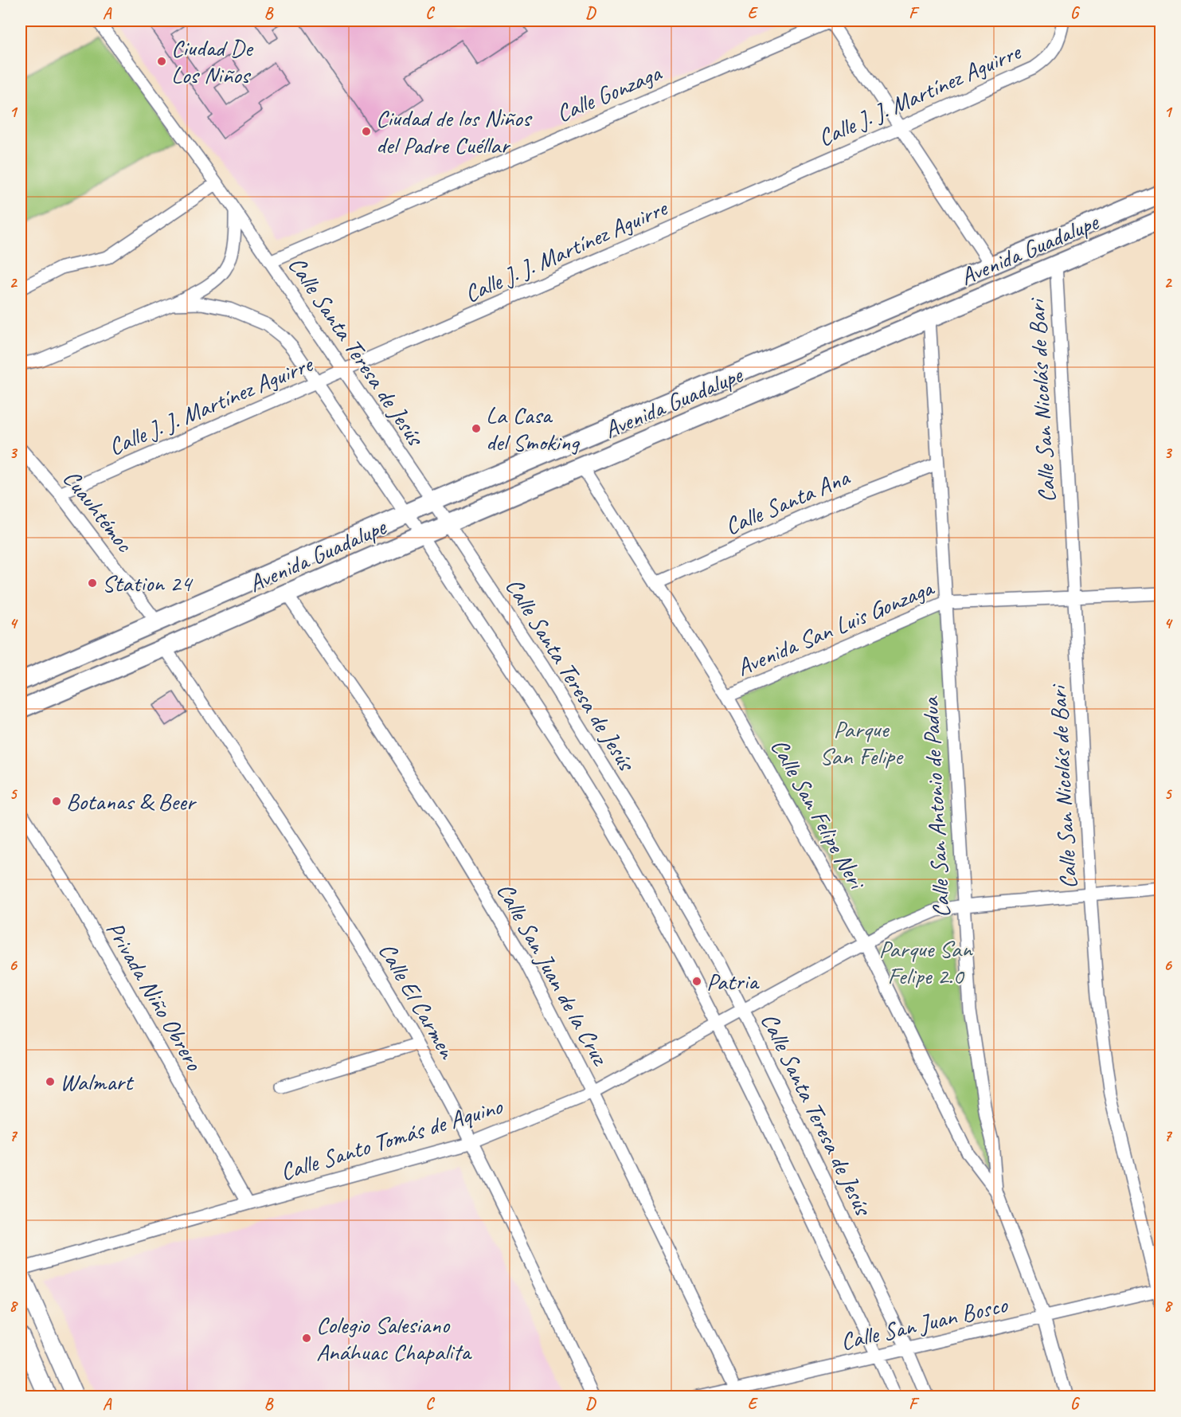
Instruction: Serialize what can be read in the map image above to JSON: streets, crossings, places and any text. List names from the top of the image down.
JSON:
{
  "streets": {
    "main road": ["Avenida Guadalupe"],
    "street": [
      "Calle Gonzaga",
      "Calle J. J. Martínez Aguirre",
      "Calle Santa Teresa de Jesús",
      "Calle San Nicolás de Bari",
      "Calle Santa Ana",
      "Cuauhtémoc",
      "Avenida San Luis Gonzaga",
      "Calle San Antonio de Padua",
      "Calle San Felipe Neri",
      "Calle San Juan de la Cruz",
      "Privada Niño Obrero",
      "Calle El Carmen",
      "Calle Santo Tomás de Aquino",
      "Calle San Juan Bosco"
    ]
  },
  "crossings": [
    ["Calle Gonzaga", "Calle Santa Teresa de Jesús"],
    ["Calle J. J. Martínez Aguirre", "Calle Santa Teresa de Jesús"],
    ["Calle J. J. Martínez Aguirre", "Cuauhtémoc"],
    ["Avenida Guadalupe", "Calle Santa Teresa de Jesús"],
    ["Avenida Guadalupe", "Calle San Nicolás de Bari"],
    ["Avenida Guadalupe", "Cuauhtémoc"],
    ["Avenida Guadalupe", "Calle San Antonio de Padua"],
    ["Avenida Guadalupe", "Calle San Felipe Neri"],
    ["Avenida Guadalupe", "Calle San Juan de la Cruz"],
    ["Avenida Guadalupe", "Calle El Carmen"],
    ["Calle Santa Teresa de Jesús", "Calle Santo Tomás de Aquino"],
    ["Calle Santa Teresa de Jesús", "Calle San Juan Bosco"],
    ["Calle San Nicolás de Bari", "Avenida San Luis Gonzaga"],
    ["Calle San Nicolás de Bari", "Calle Santo Tomás de Aquino"],
    ["Calle San Nicolás de Bari", "Calle San Juan Bosco"],
    ["Calle Santa Ana", "Calle San Antonio de Padua"],
    ["Calle Santa Ana", "Calle San Felipe Neri"],
    ["Avenida San Luis Gonzaga", "Calle San Antonio de Padua"],
    ["Avenida San Luis Gonzaga", "Calle San Felipe Neri"],
    ["Calle San Antonio de Padua", "Calle San Felipe Neri"],
    ["Calle San Antonio de Padua", "Calle Santo Tomás de Aquino"],
    ["Calle San Antonio de Padua", "Calle San Juan Bosco"],
    ["Calle San Felipe Neri", "Calle Santo Tomás de Aquino"],
    ["Calle San Juan de la Cruz", "Calle Santo Tomás de Aquino"],
    ["Calle San Juan de la Cruz", "Calle San Juan Bosco"],
    ["Privada Niño Obrero", "Calle Santo Tomás de Aquino"],
    ["Calle El Carmen", "Calle Santo Tomás de Aquino"]
  ],
  "parks": ["Parque San Felipe", "Parque San Felipe 2.0"],
  "places": [
    "Ciudad De Los Niños",
    "Ciudad de los Niños del Padre Cuéllar",
    "La Casa del Smoking",
    "Station 24",
    "Botanas & Beer",
    "Patria",
    "Walmart",
    "Colegio Salesiano Anáhuac Chapalita"
  ],
  "grid": {
    "columns": [
      "A",
      "B",
      "C",
      "D",
      "E",
      "F",
      "G"
    ],
    "rows": [
      "1",
      "2",
      "3",
      "4",
      "5",
      "6",
      "7",
      "8"
    ]
  }
}
